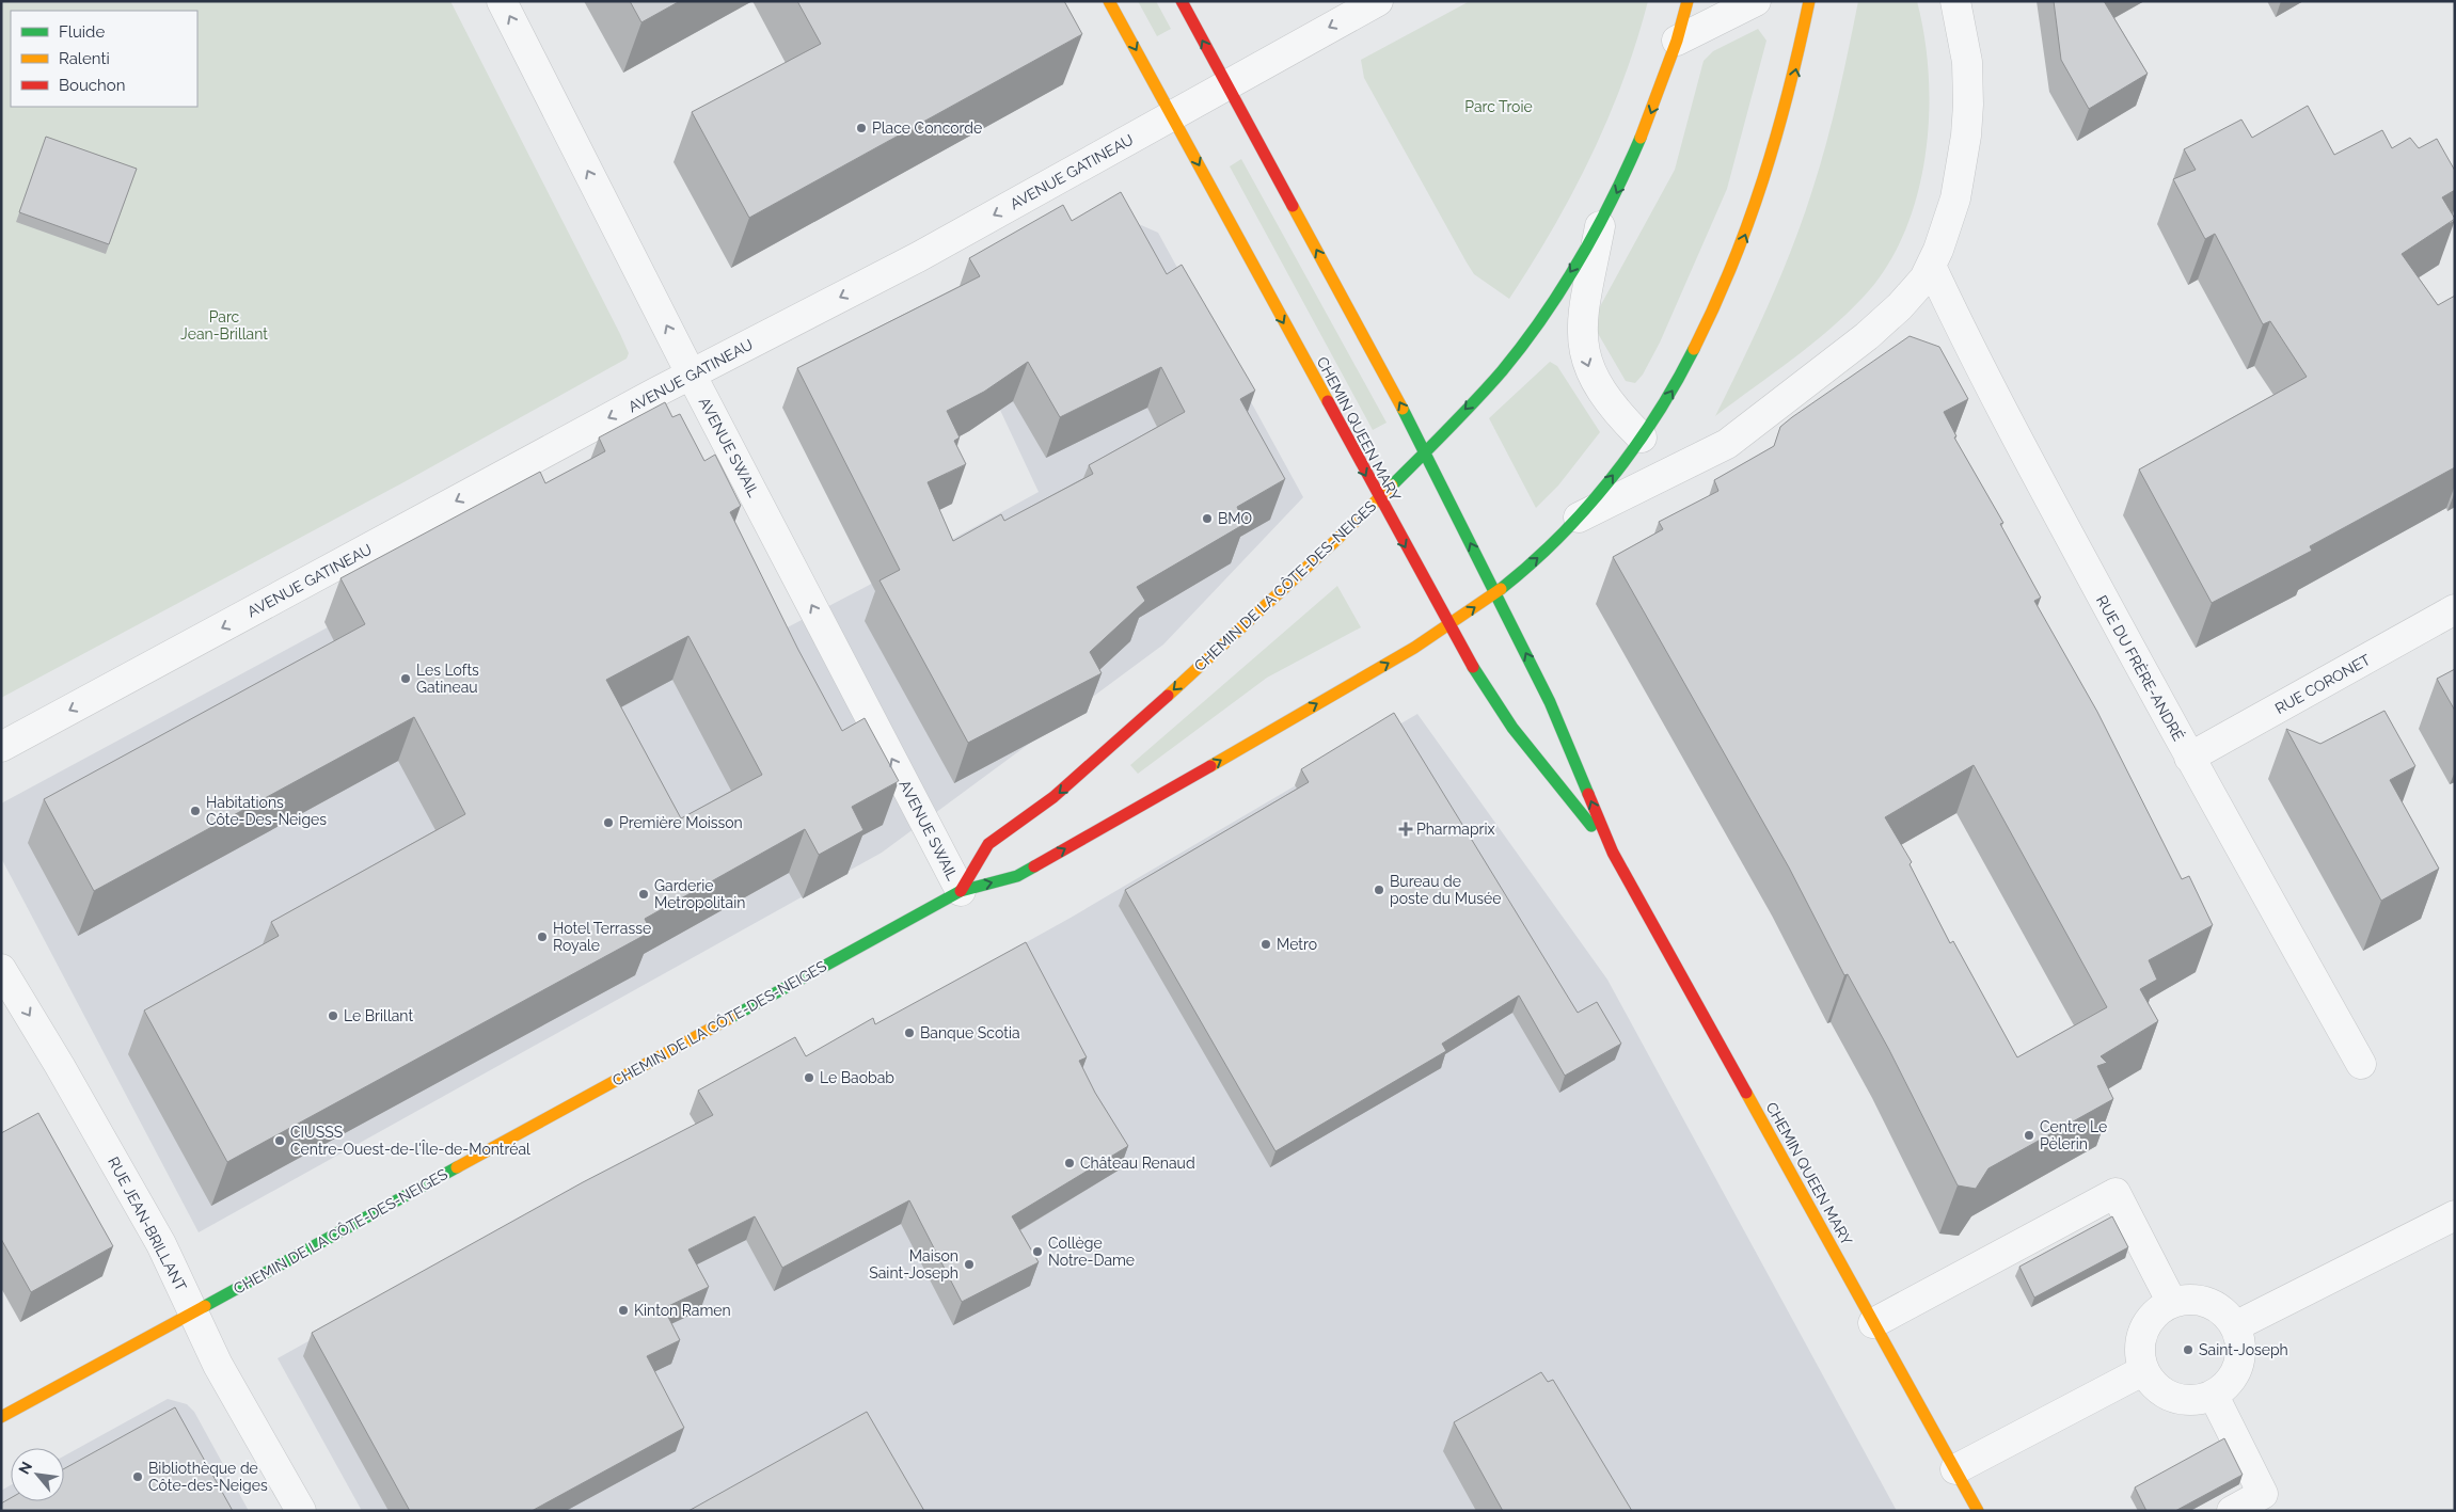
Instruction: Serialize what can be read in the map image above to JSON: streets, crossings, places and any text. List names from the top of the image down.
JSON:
{
  "streets": {
    "main road": ["CHEMIN QUEEN MARY", "CHEMIN DE LA CÔTE-DES-NEIGES"],
    "street": [
      "AVENUE GATINEAU",
      "AVENUE SWAIL",
      "RUE DU FRÈRE-ANDRÉ",
      "RUE CORONET",
      "RUE JEAN-BRILLANT"
    ]
  },
  "crossings": [
    ["AVENUE GATINEAU", "CHEMIN QUEEN MARY"],
    ["AVENUE GATINEAU", "AVENUE SWAIL"],
    ["CHEMIN QUEEN MARY", "CHEMIN DE LA CÔTE-DES-NEIGES"],
    ["AVENUE SWAIL", "CHEMIN DE LA CÔTE-DES-NEIGES"],
    ["CHEMIN DE LA CÔTE-DES-NEIGES", "RUE DU FRÈRE-ANDRÉ"],
    ["CHEMIN DE LA CÔTE-DES-NEIGES", "RUE JEAN-BRILLANT"],
    ["RUE DU FRÈRE-ANDRÉ", "RUE CORONET"]
  ],
  "one_way": ["AVENUE GATINEAU", "AVENUE SWAIL", "RUE JEAN-BRILLANT"],
  "parks": ["Parc Troie", "Parc Jean-Brillant"],
  "places": {
    "other": [
      "Place Concorde",
      "BMO",
      "Les Lofts Gatineau",
      "Habitations Côte-Des-Neiges",
      "Première Moisson",
      "Bureau de poste du Musée",
      "Garderie Metropolitain",
      "Hotel Terrasse Royale",
      "Metro",
      "Le Brillant",
      "Banque Scotia",
      "Le Baobab",
      "Centre Le Pèlerin",
      "CIUSSS Centre-Ouest-de-l'Île-de-Montréal",
      "Château Renaud",
      "Collège Notre-Dame",
      "Maison Saint-Joseph",
      "Kinton Ramen",
      "Saint-Joseph",
      "Bibliothèque de Côte-des-Neiges"
    ],
    "health": ["Pharmaprix"]
  },
  "legend": ["Fluide", "Ralenti", "Bouchon"],
  "north": "top left"
}
